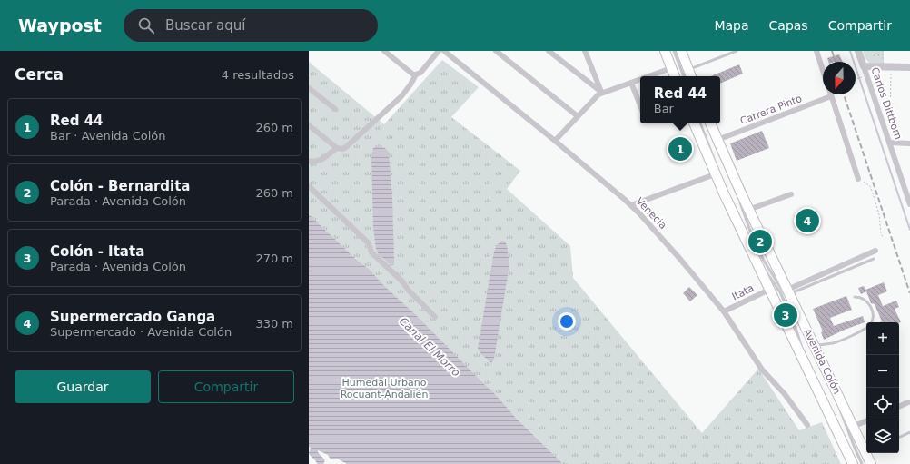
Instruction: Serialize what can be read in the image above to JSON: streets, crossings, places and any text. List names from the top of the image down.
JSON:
{
  "streets": {
    "main road": ["Avenida Colón"],
    "street": [
      "Carlos Dittborn",
      "Carrera Pinto",
      "Venecia",
      "Itata"
    ]
  },
  "crossings": [
    ["Carrera Pinto", "Avenida Colón"],
    ["Venecia", "Itata"],
    ["Itata", "Avenida Colón"]
  ],
  "water": ["Canal El Morro"],
  "parks": ["Humedal Urbano Rocuant-Andalién"],
  "north": "bottom",
  "page": {
    "header": "Waypost",
    "search": "Buscar aquí",
    "nav": ["Mapa", "Capas", "Compartir"],
    "heading": ["Cerca", "4 resultados"],
    "popup": ["Red 44", "Bar"],
    "list": [
      {
        "mark": "1",
        "name": "Red 44",
        "note": "Bar · Avenida Colón",
        "value": "260 m"
      },
      {
        "mark": "2",
        "name": "Colón - Bernardita",
        "note": "Parada · Avenida Colón",
        "value": "260 m"
      },
      {
        "mark": "3",
        "name": "Colón - Itata",
        "note": "Parada · Avenida Colón",
        "value": "270 m"
      },
      {
        "mark": "4",
        "name": "Supermercado Ganga",
        "note": "Supermercado · Avenida Colón",
        "value": "330 m"
      }
    ],
    "pins": [
      "1",
      "4",
      "2",
      "3"
    ],
    "map_buttons": ["+", "−"],
    "buttons": ["Guardar", "Compartir"]
  }
}
